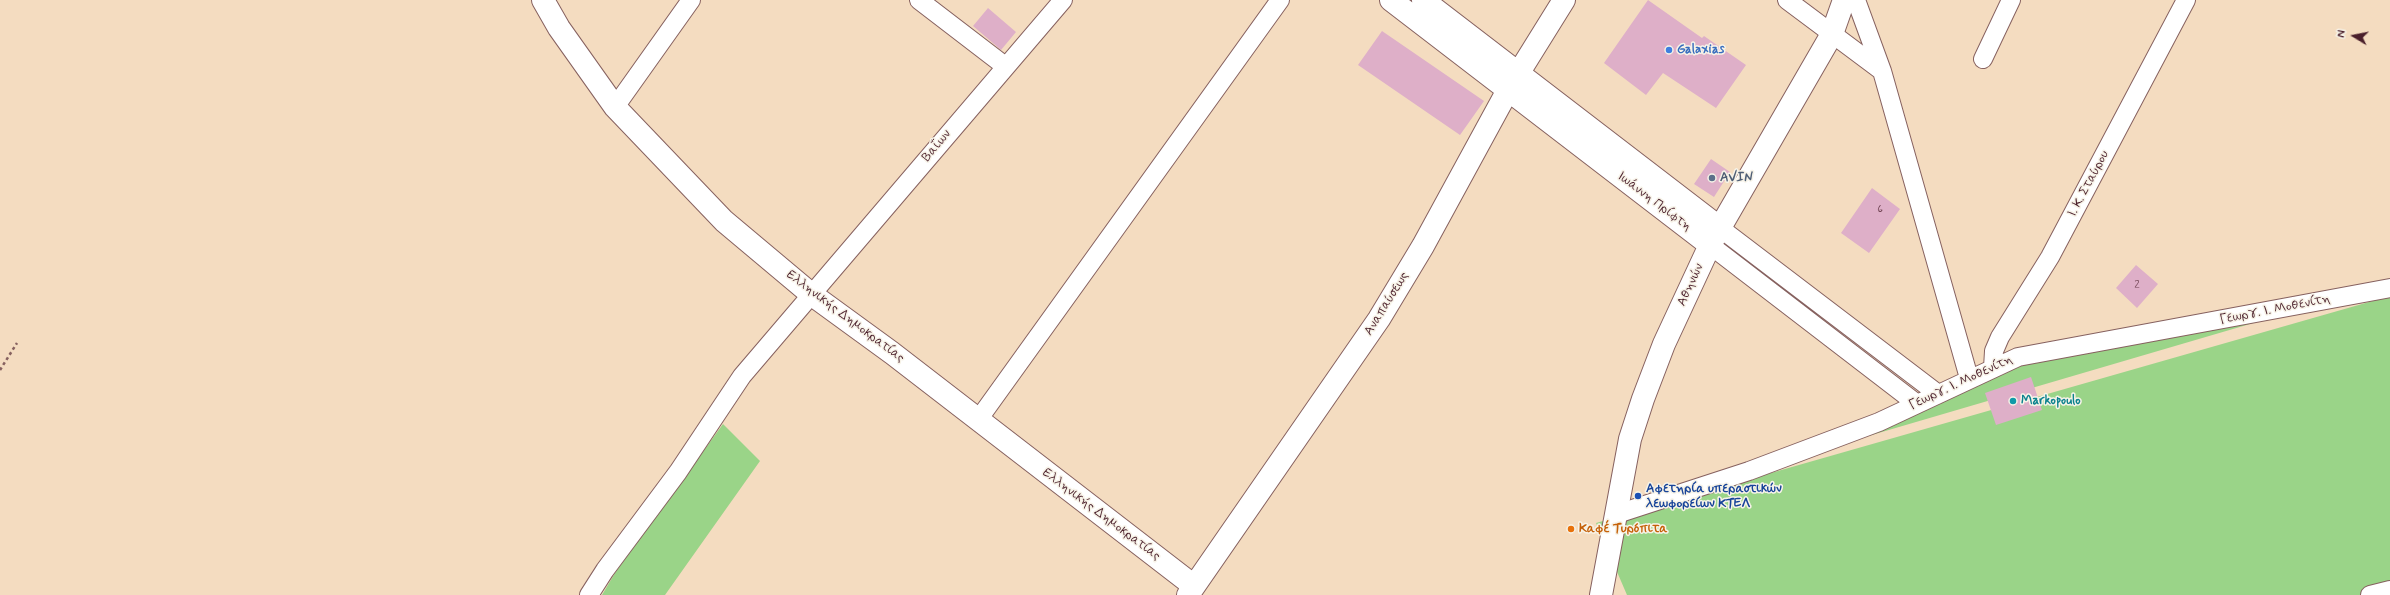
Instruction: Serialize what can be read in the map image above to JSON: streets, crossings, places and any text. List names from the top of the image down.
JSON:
{
  "streets": {
    "main road": [
      "Ιωάννη Πρίφτη",
      "Αθηνών",
      "Αναπαύσεως",
      "Ελληνικής Δημοκρατίας"
    ],
    "street": ["Βαΐων", "Ι. Κ. Σταύρου", "Γεωργ. Ι. Μοθενίτη"]
  },
  "crossings": [
    ["Βαΐων", "Ελληνικής Δημοκρατίας"],
    ["Ι. Κ. Σταύρου", "Γεωργ. Ι. Μοθενίτη"],
    ["Ιωάννη Πρίφτη", "Αθηνών"],
    ["Ιωάννη Πρίφτη", "Αναπαύσεως"],
    ["Ιωάννη Πρίφτη", "Γεωργ. Ι. Μοθενίτη"],
    ["Αθηνών", "Γεωργ. Ι. Μοθενίτη"],
    ["Αναπαύσεως", "Ελληνικής Δημοκρατίας"]
  ],
  "places": [
    "Galaxias",
    "AVIN",
    "Markopoulo",
    "Αφετηρία υπεραστικών λεωφορείων ΚΤΕΛ",
    "Καφέ Τυρóπιτα"
  ],
  "house_numbers": ["6", "2"],
  "north": "left"
}
